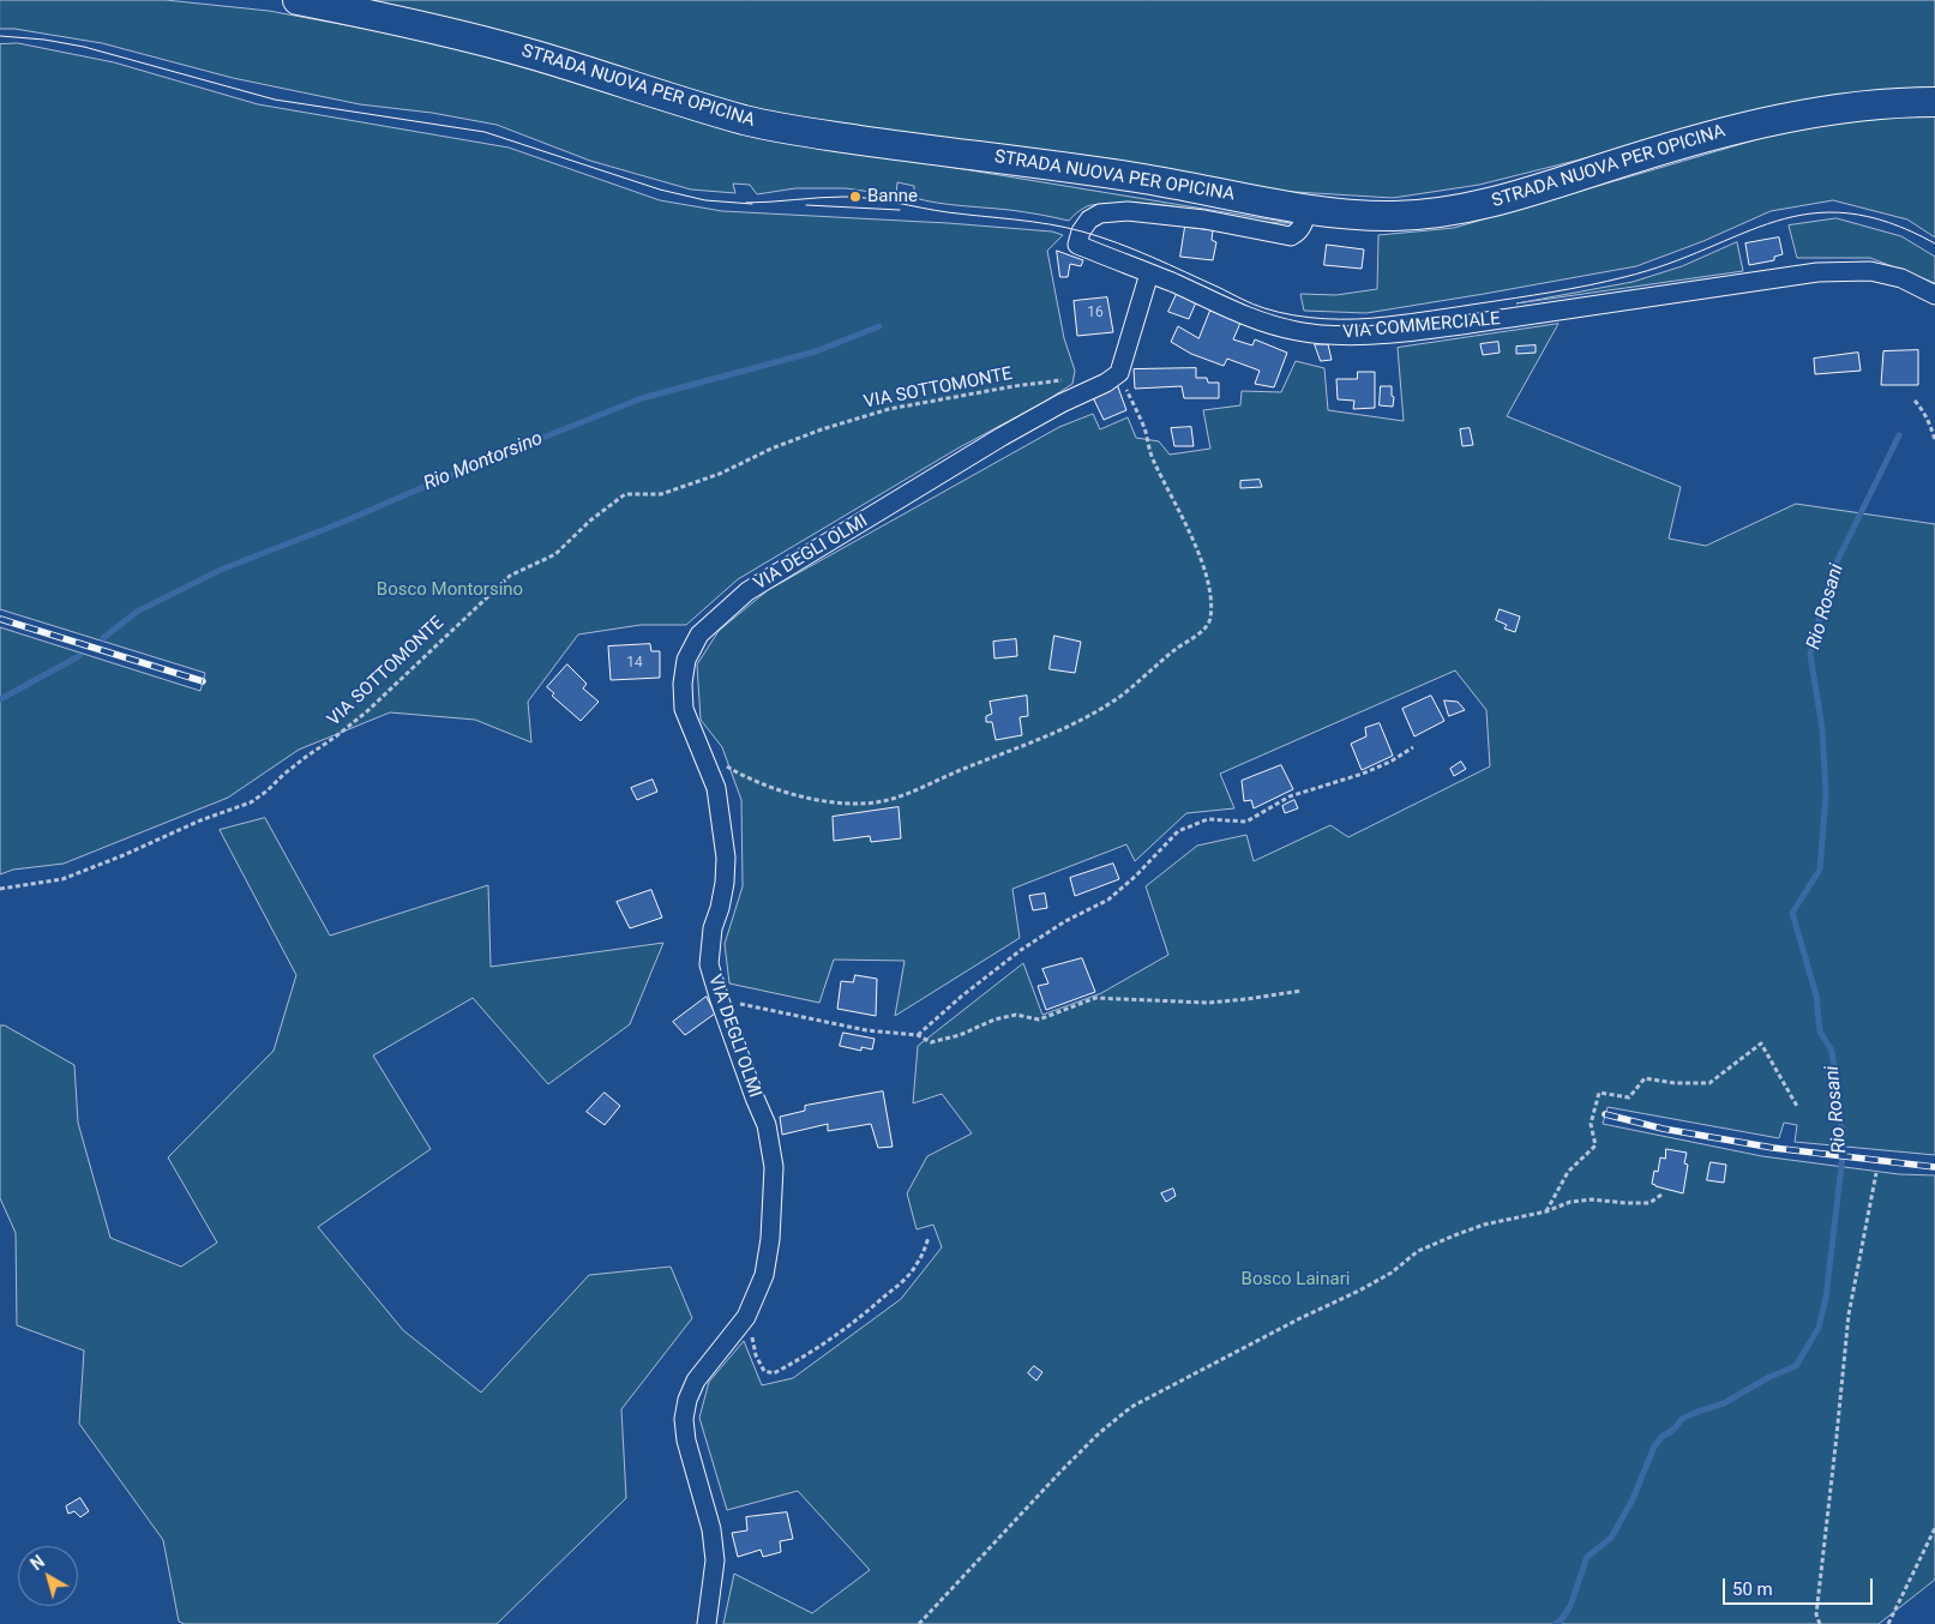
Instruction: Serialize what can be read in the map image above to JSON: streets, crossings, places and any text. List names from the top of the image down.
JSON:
{
  "streets": {
    "main road": ["STRADA NUOVA PER OPICINA"],
    "street": ["VIA COMMERCIALE", "VIA DEGLI OLMI"],
    "path": ["VIA SOTTOMONTE"]
  },
  "crossings": [
    ["STRADA NUOVA PER OPICINA", "VIA COMMERCIALE"]
  ],
  "water": ["Rio Montorsino", "Rio Rosani"],
  "parks": ["Bosco Montorsino", "Bosco Lainari"],
  "places": ["Banne"],
  "house_numbers": ["16", "14"],
  "scale_bar": "50 m",
  "north": "top left"
}
